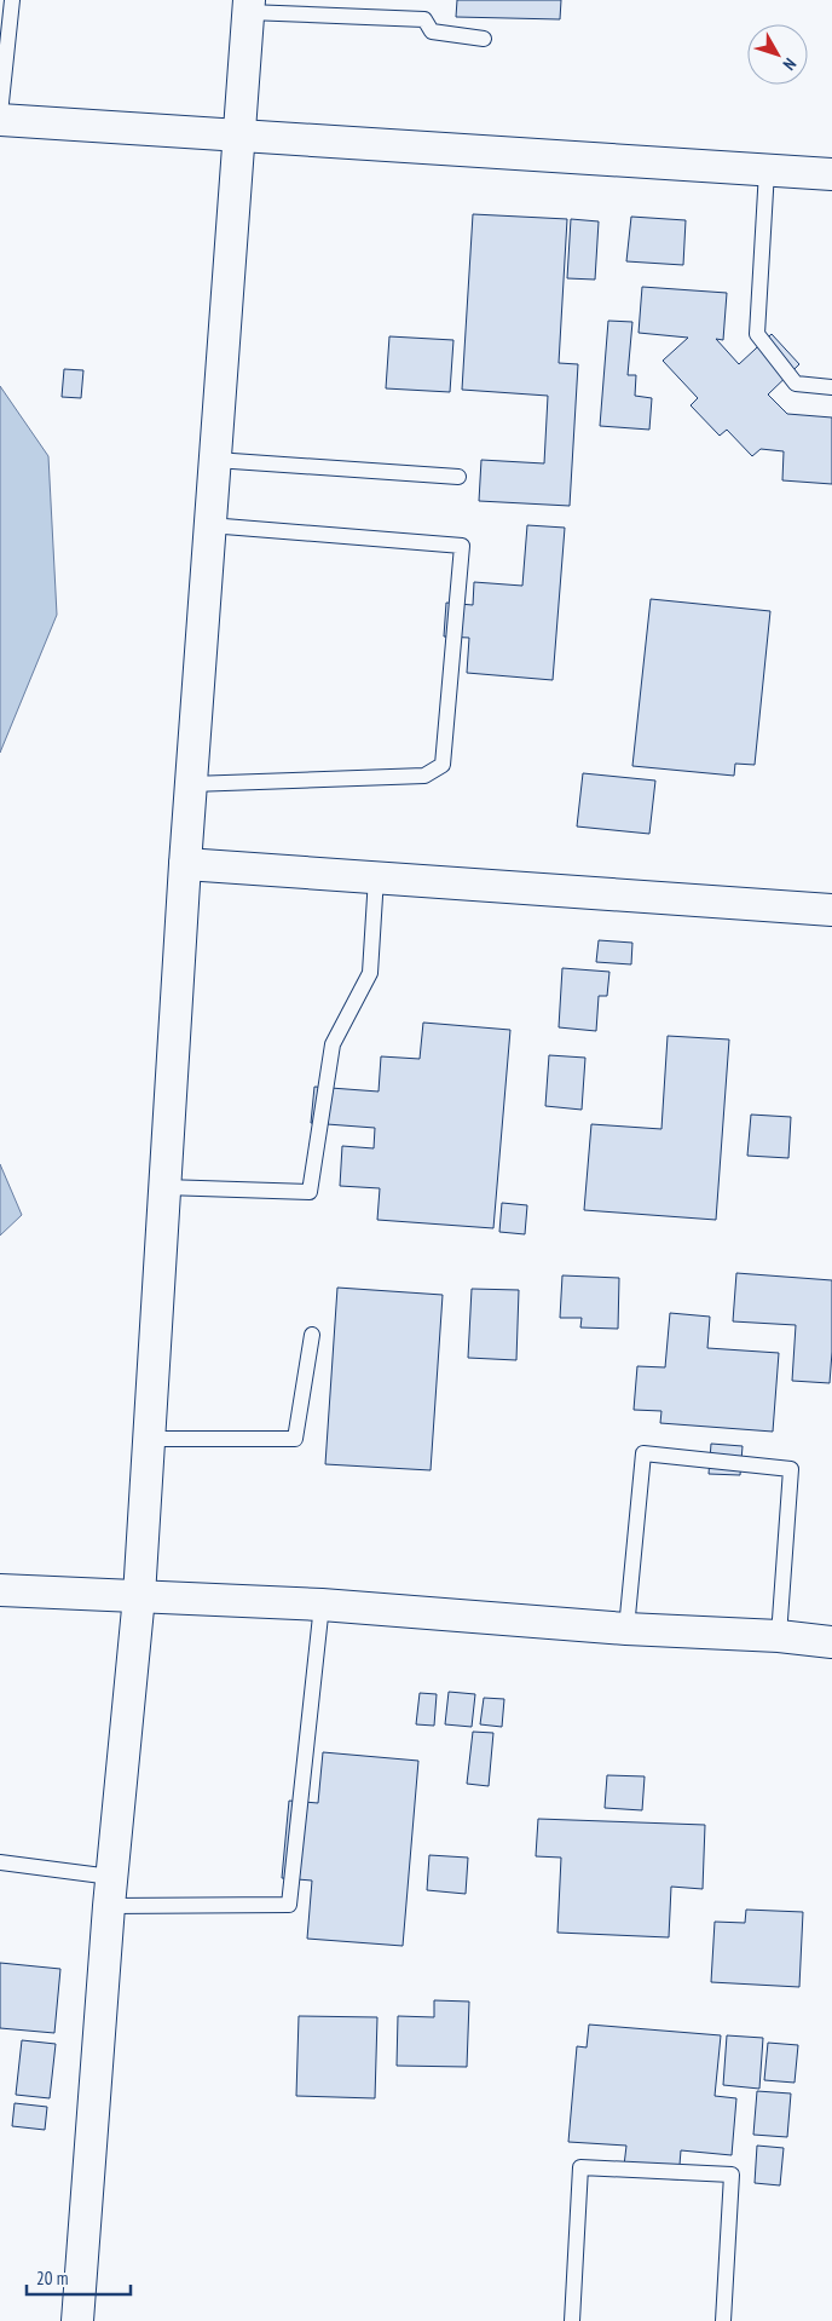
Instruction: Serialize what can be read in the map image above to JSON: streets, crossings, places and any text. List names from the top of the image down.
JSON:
{
  "scale_bar": "20 m",
  "north": "bottom right"
}
